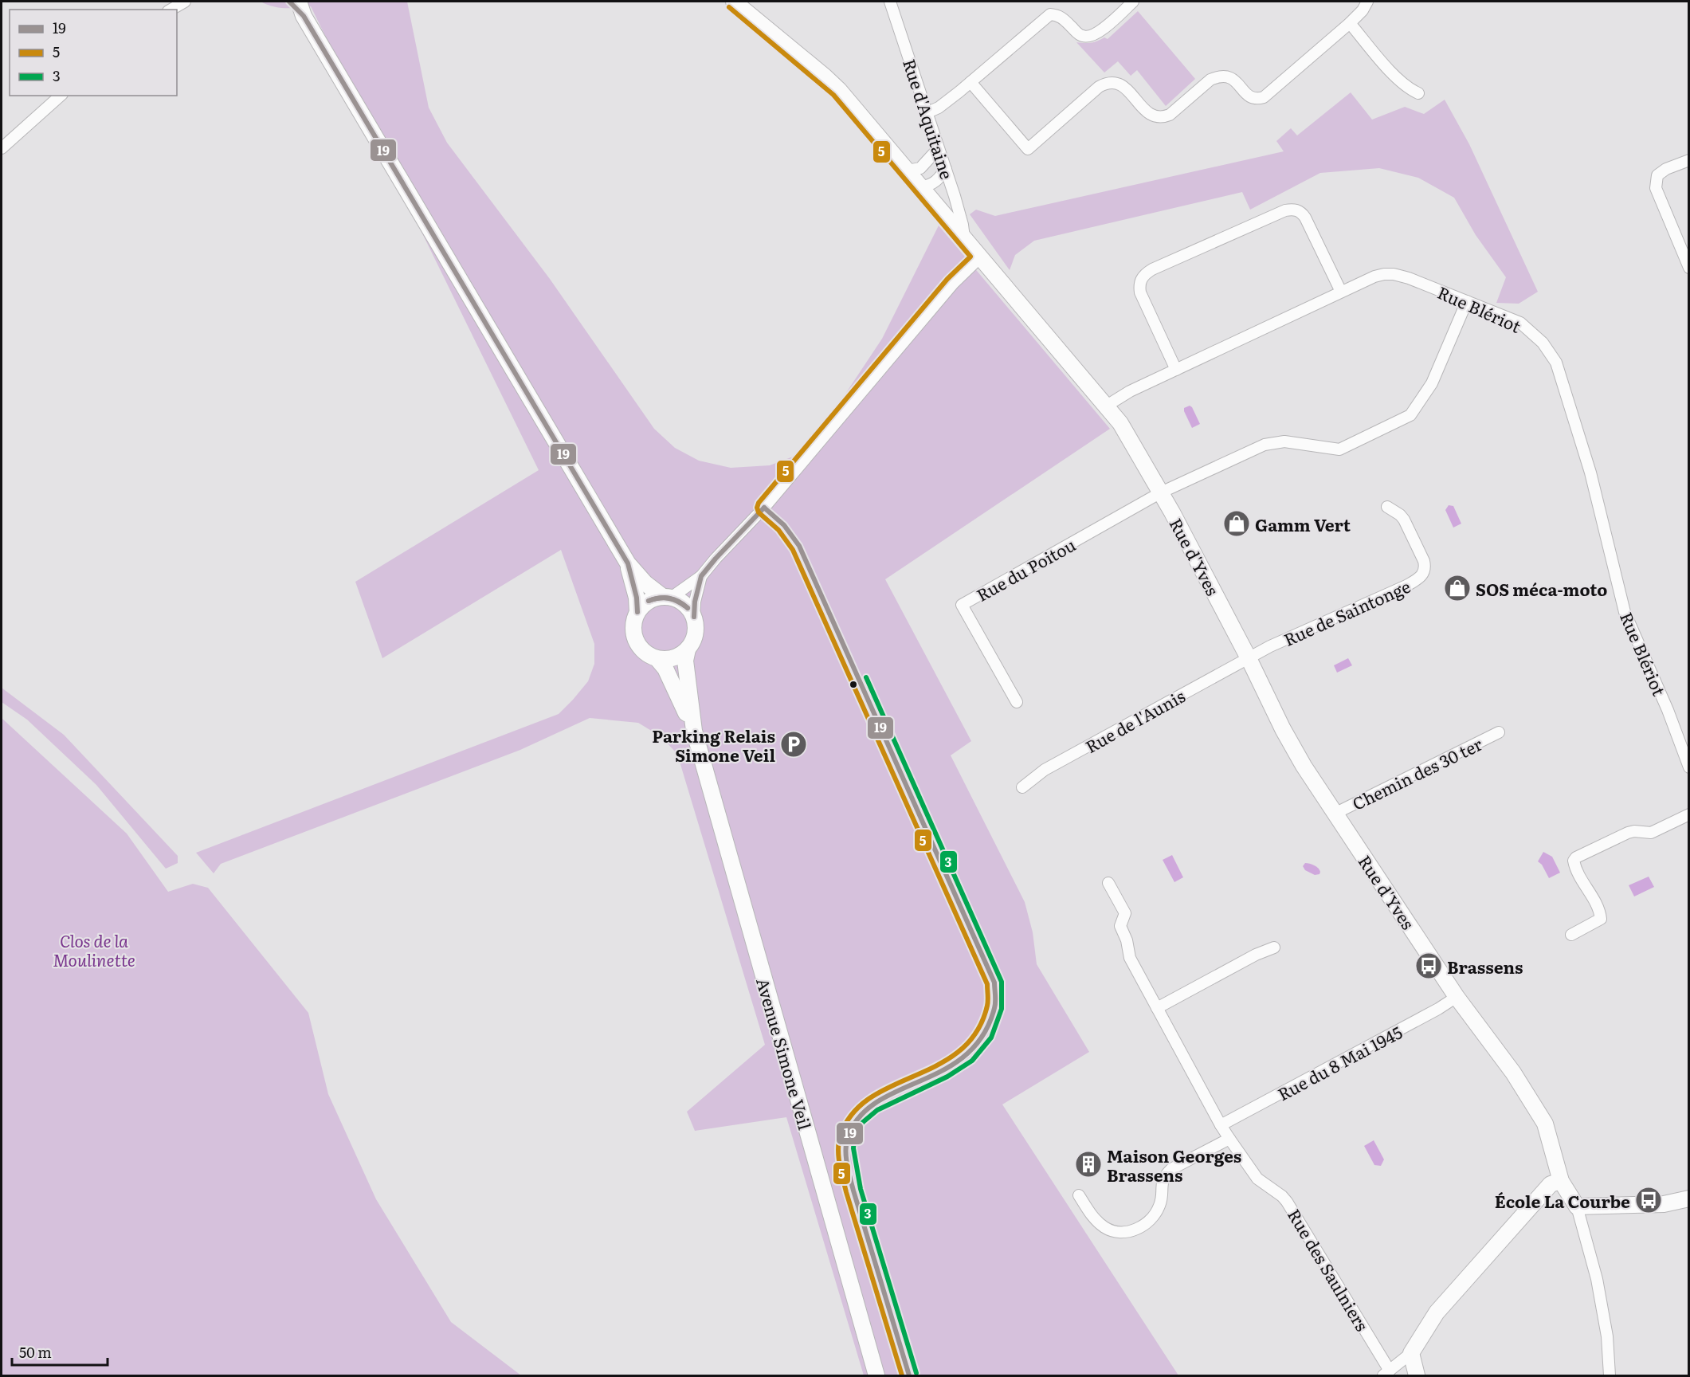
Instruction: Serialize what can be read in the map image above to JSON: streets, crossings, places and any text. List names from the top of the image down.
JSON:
{
  "streets": {
    "street": [
      "Rue d'Aquitaine",
      "Rue Blériot",
      "Rue d'Yves",
      "Rue du Poitou",
      "Rue de Saintonge",
      "Rue de l'Aunis",
      "Chemin des 30 ter",
      "Avenue Simone Veil",
      "Rue du 8 Mai 1945",
      "Rue des Saulniers"
    ]
  },
  "crossings": [
    ["Rue d'Aquitaine", "Rue d'Yves"],
    ["Rue Blériot", "Rue d'Yves"],
    ["Rue d'Yves", "Rue du Poitou"],
    ["Rue d'Yves", "Rue de Saintonge"],
    ["Rue d'Yves", "Rue de l'Aunis"],
    ["Rue d'Yves", "Chemin des 30 ter"],
    ["Rue d'Yves", "Rue du 8 Mai 1945"],
    ["Rue de Saintonge", "Rue de l'Aunis"]
  ],
  "parks": ["Clos de la Moulinette"],
  "places": {
    "shop": ["Gamm Vert", "SOS méca-moto"],
    "parking": ["Parking Relais Simone Veil"],
    "bus stop": ["Brassens", "École La Courbe"],
    "building": ["Maison Georges Brassens"]
  },
  "lines": ["transit line 19", "transit line 5", "transit line 3"],
  "legend": ["19", "5", "3"],
  "scale_bar": "50 m"
}
